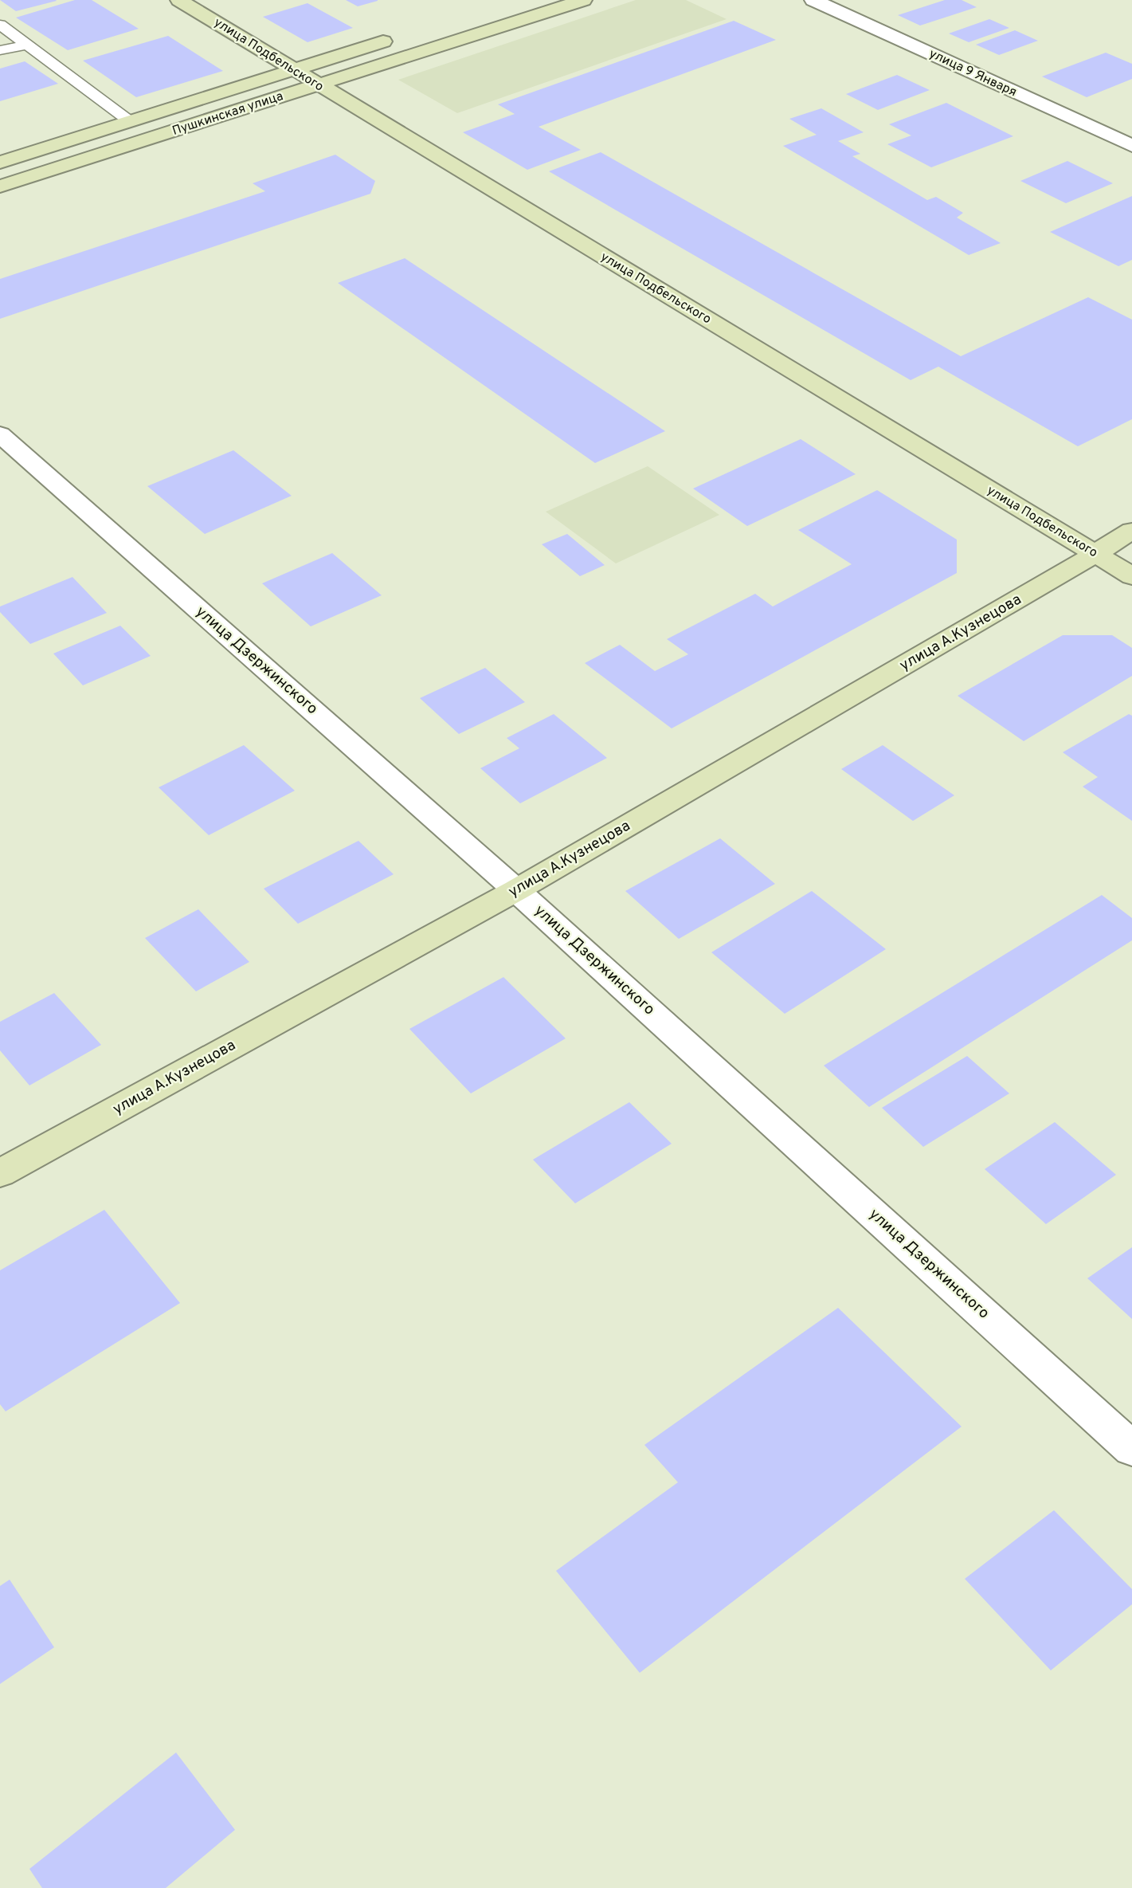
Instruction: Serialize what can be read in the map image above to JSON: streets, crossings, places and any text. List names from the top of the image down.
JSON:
{
  "streets": {
    "main road": ["улица Подбельского", "Пушкинская улица", "улица А.Кузнецова"],
    "street": ["улица 9 Января", "улица Дзержинского"]
  },
  "crossings": [
    ["улица Подбельского", "Пушкинская улица"],
    ["улица Подбельского", "улица А.Кузнецова"],
    ["улица А.Кузнецова", "улица Дзержинского"]
  ]
}
